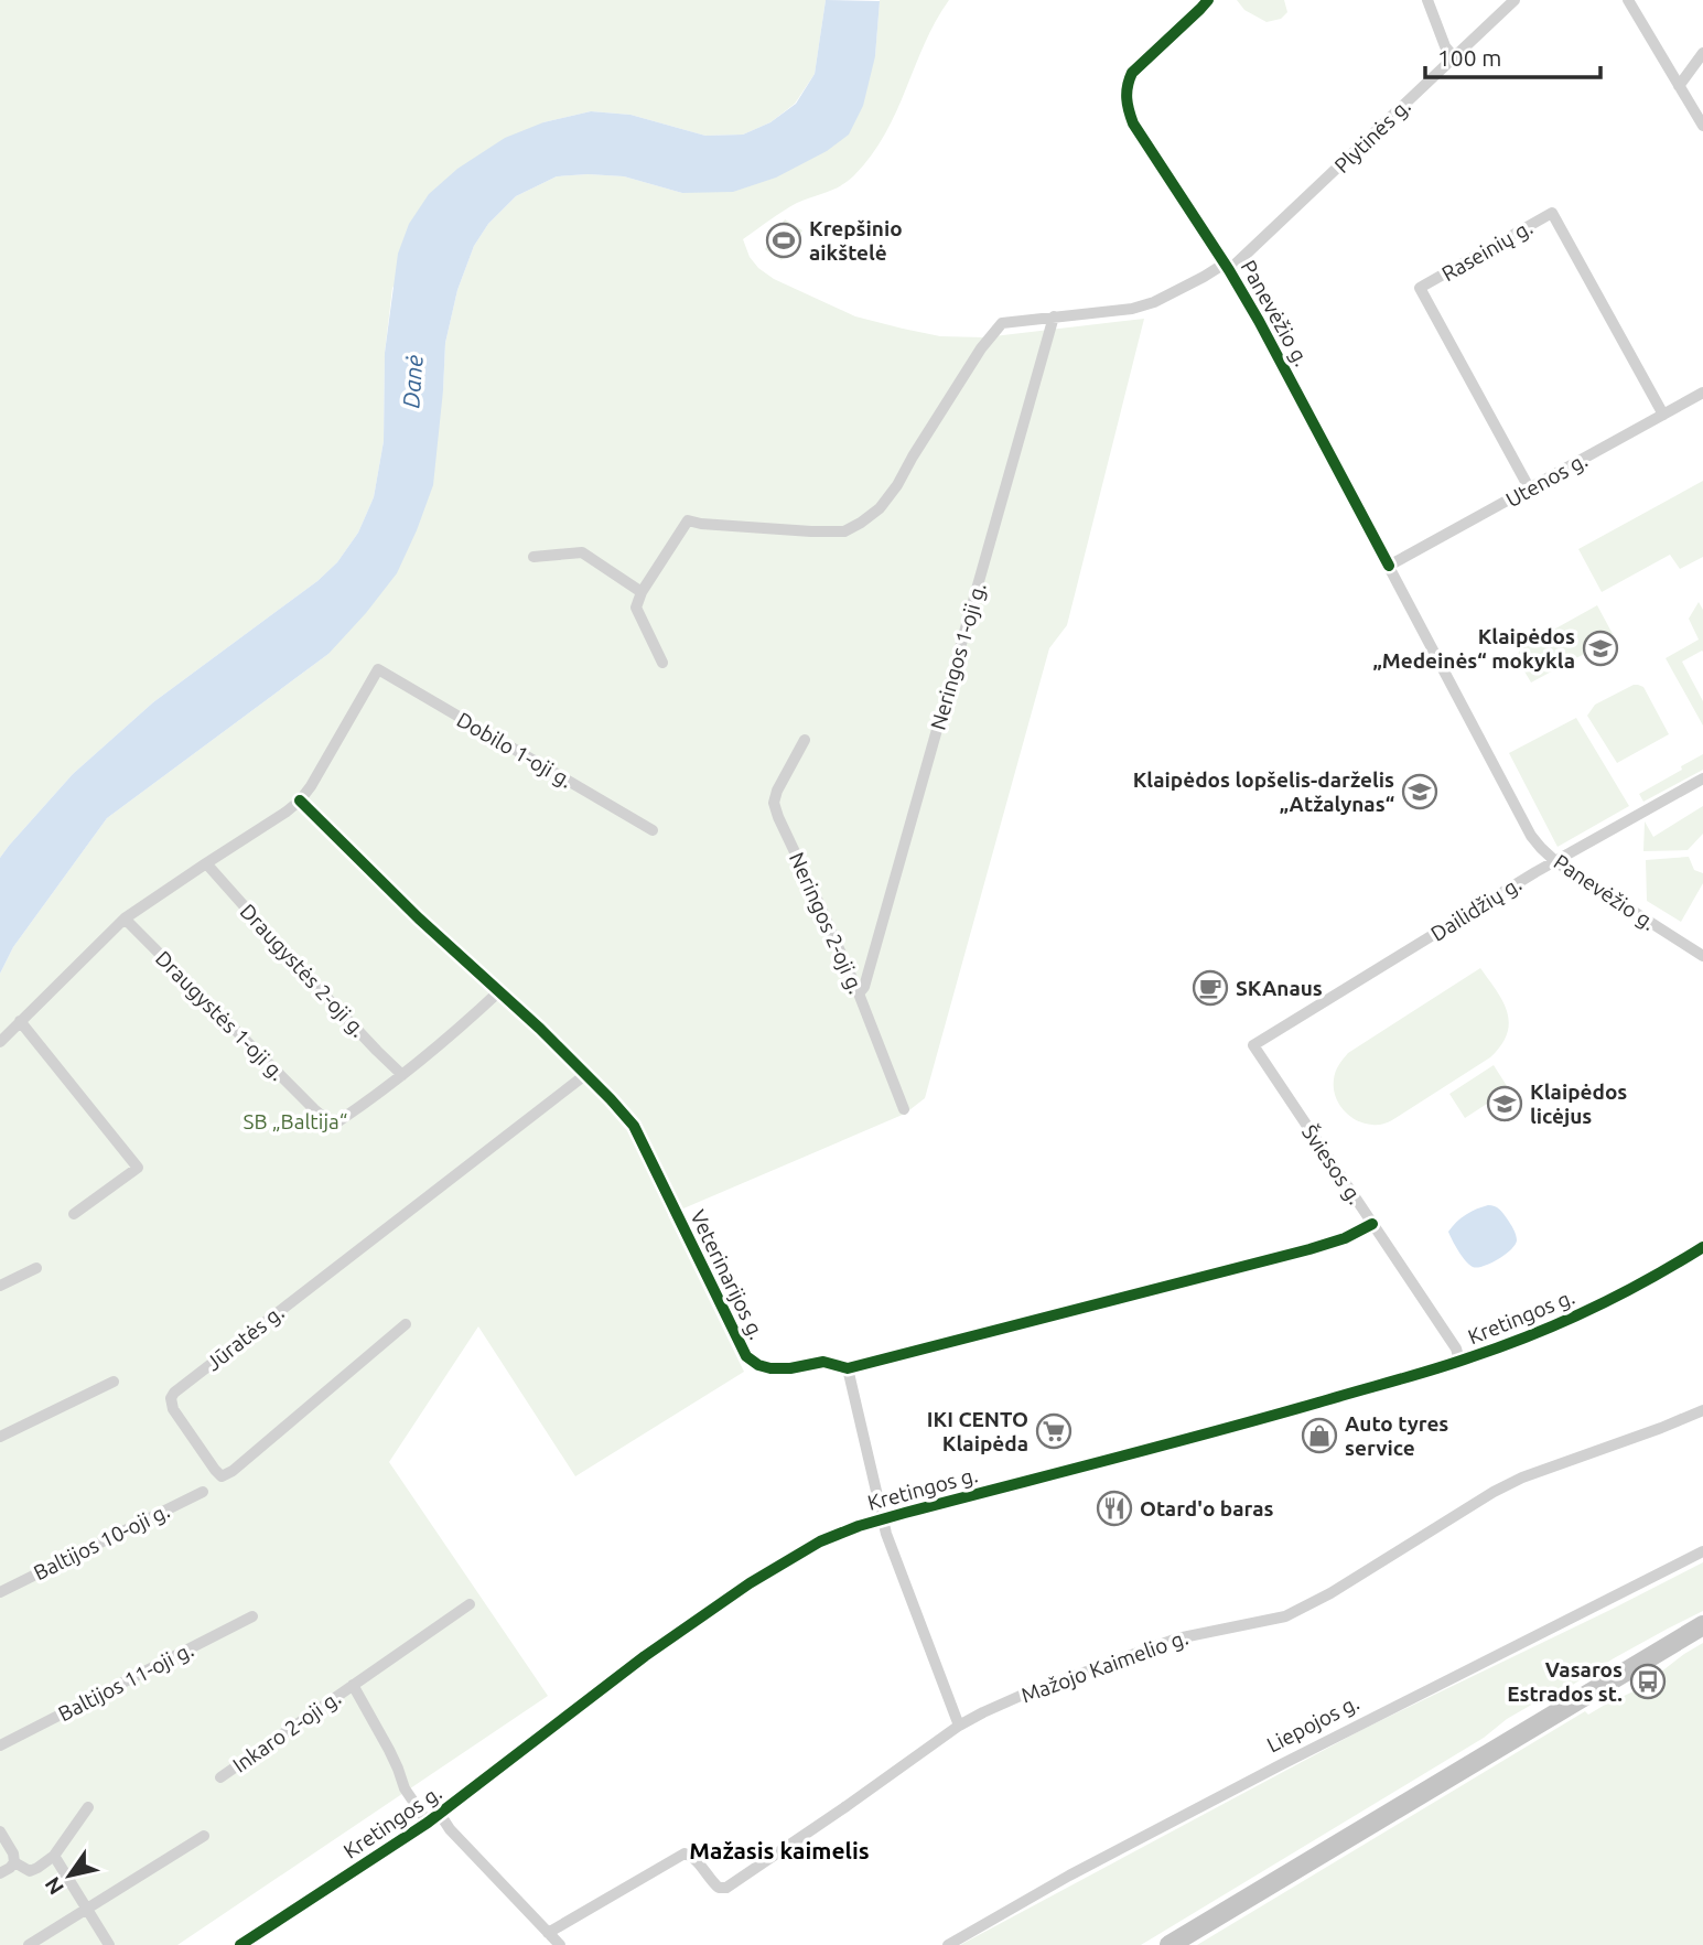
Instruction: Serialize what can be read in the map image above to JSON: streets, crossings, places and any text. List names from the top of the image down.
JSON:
{
  "streets": {
    "street": [
      "Plytinės g.",
      "Raseinių g.",
      "Panevėžio g.",
      "Utenos g.",
      "Neringos 1-oji g.",
      "Dobilo 1-oji g.",
      "Dailidžių g.",
      "Neringos 2-oji g.",
      "Draugystės 2-oji g.",
      "Draugystės 1-oji g.",
      "Šviesos g.",
      "Veterinarijos g.",
      "Kretingos g.",
      "Jūratės g.",
      "Baltijos 10-oji g.",
      "Mažojo Kaimelio g.",
      "Baltijos 11-oji g.",
      "Liepojos g.",
      "Inkaro 2-oji g."
    ]
  },
  "crossings": [
    ["Plytinės g.", "Panevėžio g."],
    ["Plytinės g.", "Neringos 1-oji g."],
    ["Raseinių g.", "Utenos g."],
    ["Panevėžio g.", "Utenos g."],
    ["Panevėžio g.", "Dailidžių g."],
    ["Neringos 1-oji g.", "Neringos 2-oji g."],
    ["Dobilo 1-oji g.", "Veterinarijos g."],
    ["Dailidžių g.", "Šviesos g."],
    ["Draugystės 2-oji g.", "Draugystės 1-oji g."],
    ["Draugystės 1-oji g.", "Veterinarijos g."],
    ["Šviesos g.", "Veterinarijos g."],
    ["Šviesos g.", "Kretingos g."],
    ["Veterinarijos g.", "Jūratės g."]
  ],
  "districts": ["Mažasis kaimelis"],
  "water": ["Danė"],
  "parks": ["SB „Baltija“"],
  "places": {
    "sports": ["Krepšinio aikštelė"],
    "school or university": ["Klaipėdos „Medeinės“ mokykla", "Klaipėdos lopšelis-darželis „Atžalynas“", "Klaipėdos licėjus"],
    "cafe": ["SKAnaus"],
    "supermarket": ["IKI CENTO Klaipėda"],
    "shop": ["Auto tyres service"],
    "restaurant": ["Otard'o baras"],
    "bus stop": ["Vasaros Estrados st."]
  },
  "scale_bar": "100 m",
  "north": "bottom left"
}
